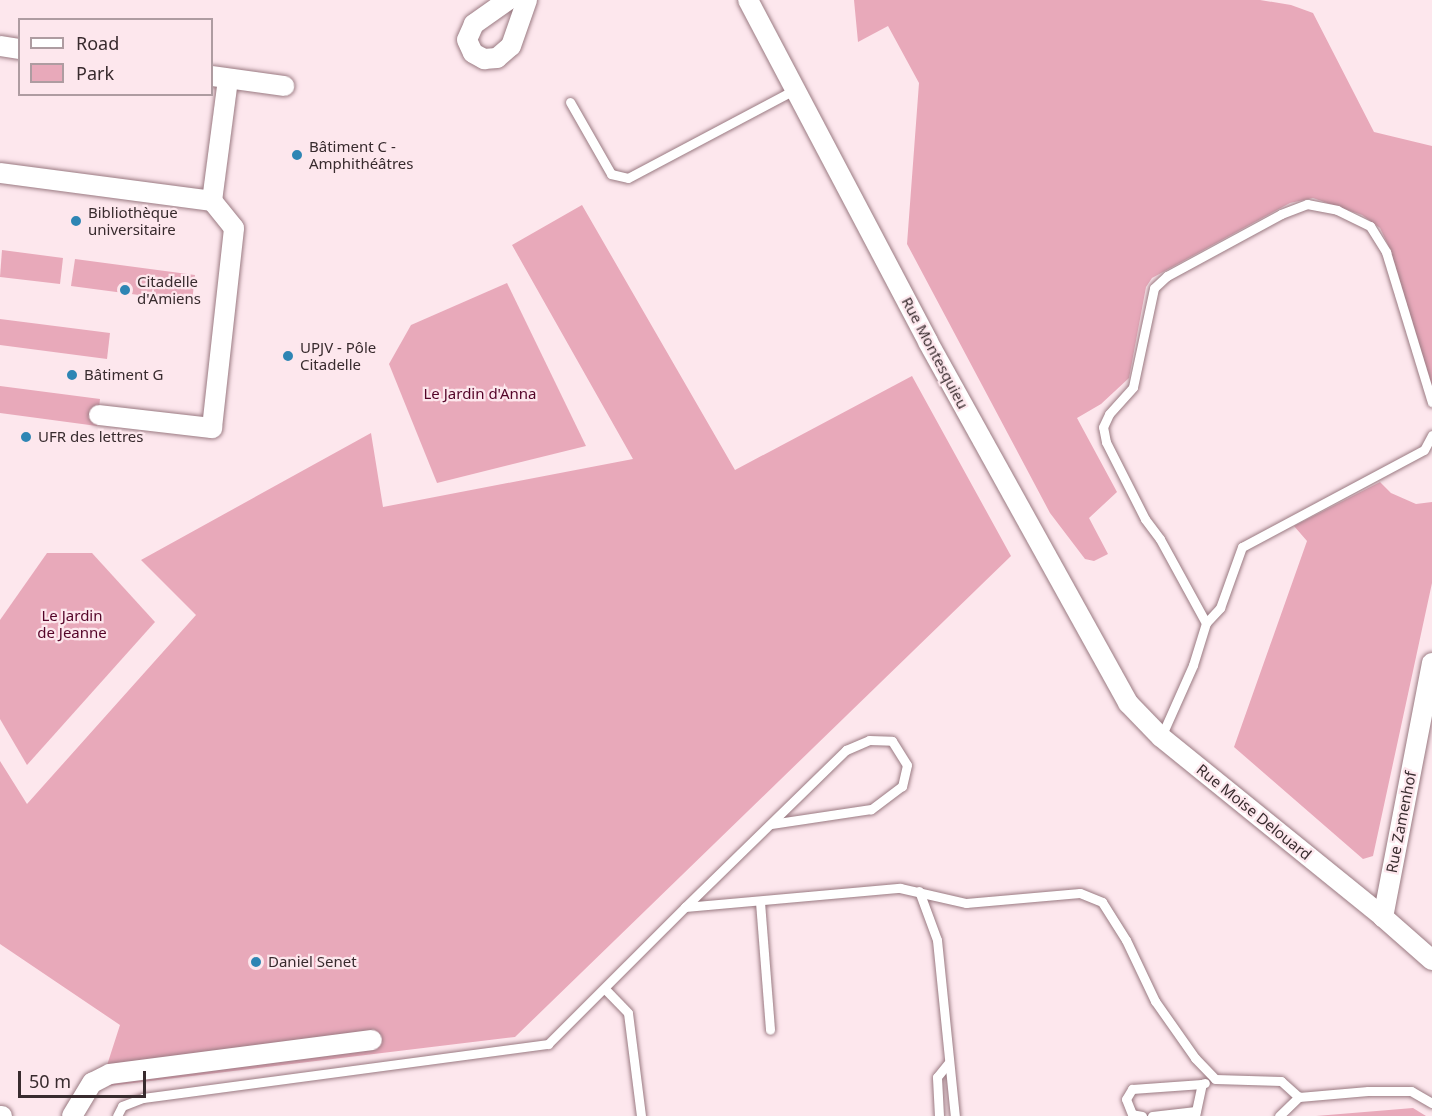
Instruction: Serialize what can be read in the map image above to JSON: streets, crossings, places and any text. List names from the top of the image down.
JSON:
{
  "streets": {
    "street": ["Rue Montesquieu", "Rue Moise Delouard", "Rue Zamenhof"]
  },
  "crossings": [
    ["Rue Montesquieu", "Rue Moise Delouard"],
    ["Rue Moise Delouard", "Rue Zamenhof"]
  ],
  "parks": ["Le Jardin d'Anna", "Le Jardin de Jeanne"],
  "places": [
    "Bâtiment C - Amphithéâtres",
    "Bibliothèque universitaire",
    "Citadelle d'Amiens",
    "UPJV - Pôle Citadelle",
    "Bâtiment G",
    "UFR des lettres",
    "Daniel Senet"
  ],
  "legend": ["Road", "Park"],
  "scale_bar": "50 m"
}
